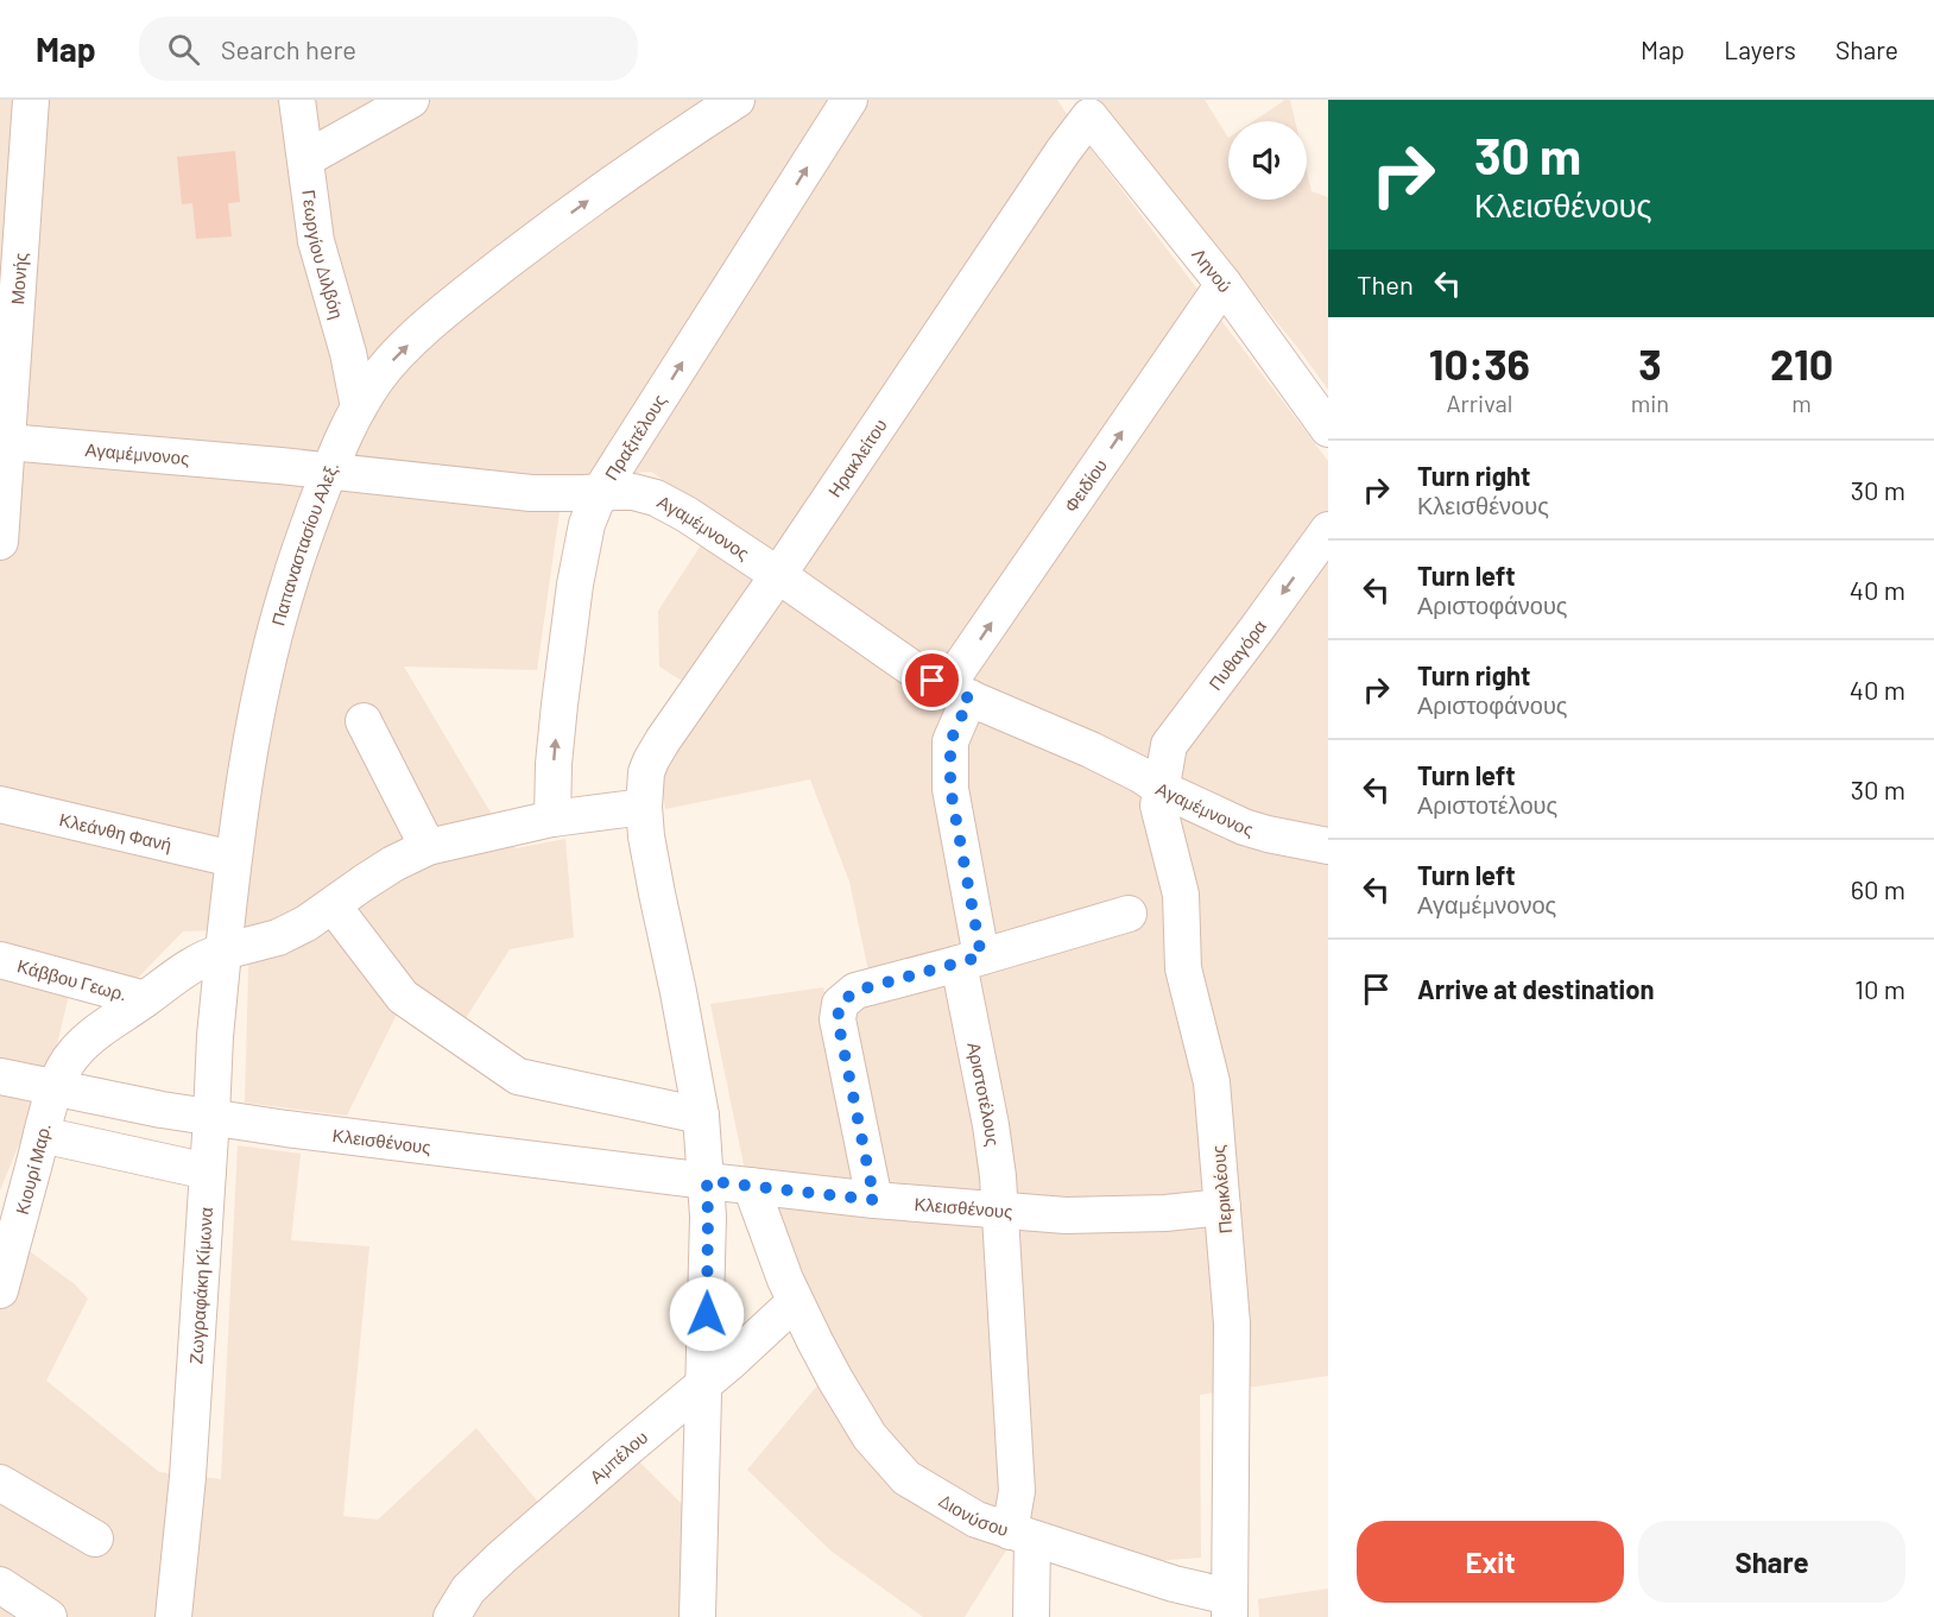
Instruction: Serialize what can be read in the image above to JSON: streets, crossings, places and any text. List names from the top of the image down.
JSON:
{
  "streets": {
    "street": [
      "Γεωργίου Διλβόη",
      "Ληνού",
      "Μονής",
      "Πραξιτέλους",
      "Αγαμέμνονος",
      "Ηρακλείτου",
      "Φειδίου",
      "Παπαναστασίου Αλεξ.",
      "Πυθαγόρα",
      "Κλεάνθη Φανή",
      "Κάββου Γεωρ.",
      "Αριστοτέλους",
      "Κλεισθένους",
      "Κιουρί Μαρ.",
      "Περικλέους",
      "Ζωγραφάκη Κίμωνα",
      "Αμπέλου",
      "Διονύσου"
    ]
  },
  "crossings": [
    ["Γεωργίου Διλβόη", "Παπαναστασίου Αλεξ."],
    ["Ληνού", "Ηρακλείτου"],
    ["Ληνού", "Φειδίου"],
    ["Μονής", "Αγαμέμνονος"],
    ["Πραξιτέλους", "Αγαμέμνονος"],
    ["Αγαμέμνονος", "Ηρακλείτου"],
    ["Αγαμέμνονος", "Φειδίου"],
    ["Αγαμέμνονος", "Παπαναστασίου Αλεξ."],
    ["Αγαμέμνονος", "Πυθαγόρα"],
    ["Αγαμέμνονος", "Αριστοτέλους"],
    ["Αγαμέμνονος", "Περικλέους"],
    ["Φειδίου", "Αριστοτέλους"],
    ["Παπαναστασίου Αλεξ.", "Κλεάνθη Φανή"],
    ["Παπαναστασίου Αλεξ.", "Ζωγραφάκη Κίμωνα"],
    ["Πυθαγόρα", "Περικλέους"],
    ["Αριστοτέλους", "Κλεισθένους"],
    ["Κλεισθένους", "Κιουρί Μαρ."],
    ["Κλεισθένους", "Περικλέους"],
    ["Κλεισθένους", "Ζωγραφάκη Κίμωνα"],
    ["Κλεισθένους", "Διονύσου"],
    ["Περικλέους", "Διονύσου"],
    ["Αμπέλου", "Διονύσου"]
  ],
  "one_way": [
    "Πραξιτέλους",
    "Φειδίου",
    "Παπαναστασίου Αλεξ.",
    "Πυθαγόρα"
  ],
  "page": {
    "header": "Map",
    "search": "Search here",
    "nav": ["Map", "Layers", "Share"],
    "turn": ["30 m", "Κλεισθένους"],
    "then": "Then",
    "eta": [
      "10:36",
      "Arrival",
      "3",
      "min",
      "210",
      "m"
    ],
    "list": [
      {
        "name": "Turn right",
        "note": "Κλεισθένους",
        "value": "30 m"
      },
      {
        "name": "Turn left",
        "note": "Αριστοφάνους",
        "value": "40 m"
      },
      {
        "name": "Turn right",
        "note": "Αριστοφάνους",
        "value": "40 m"
      },
      {
        "name": "Turn left",
        "note": "Αριστοτέλους",
        "value": "30 m"
      },
      {
        "name": "Turn left",
        "note": "Αγαμέμνονος",
        "value": "60 m"
      },
      {
        "name": "Arrive at destination",
        "value": "10 m"
      }
    ],
    "buttons": ["Exit", "Share"]
  }
}
